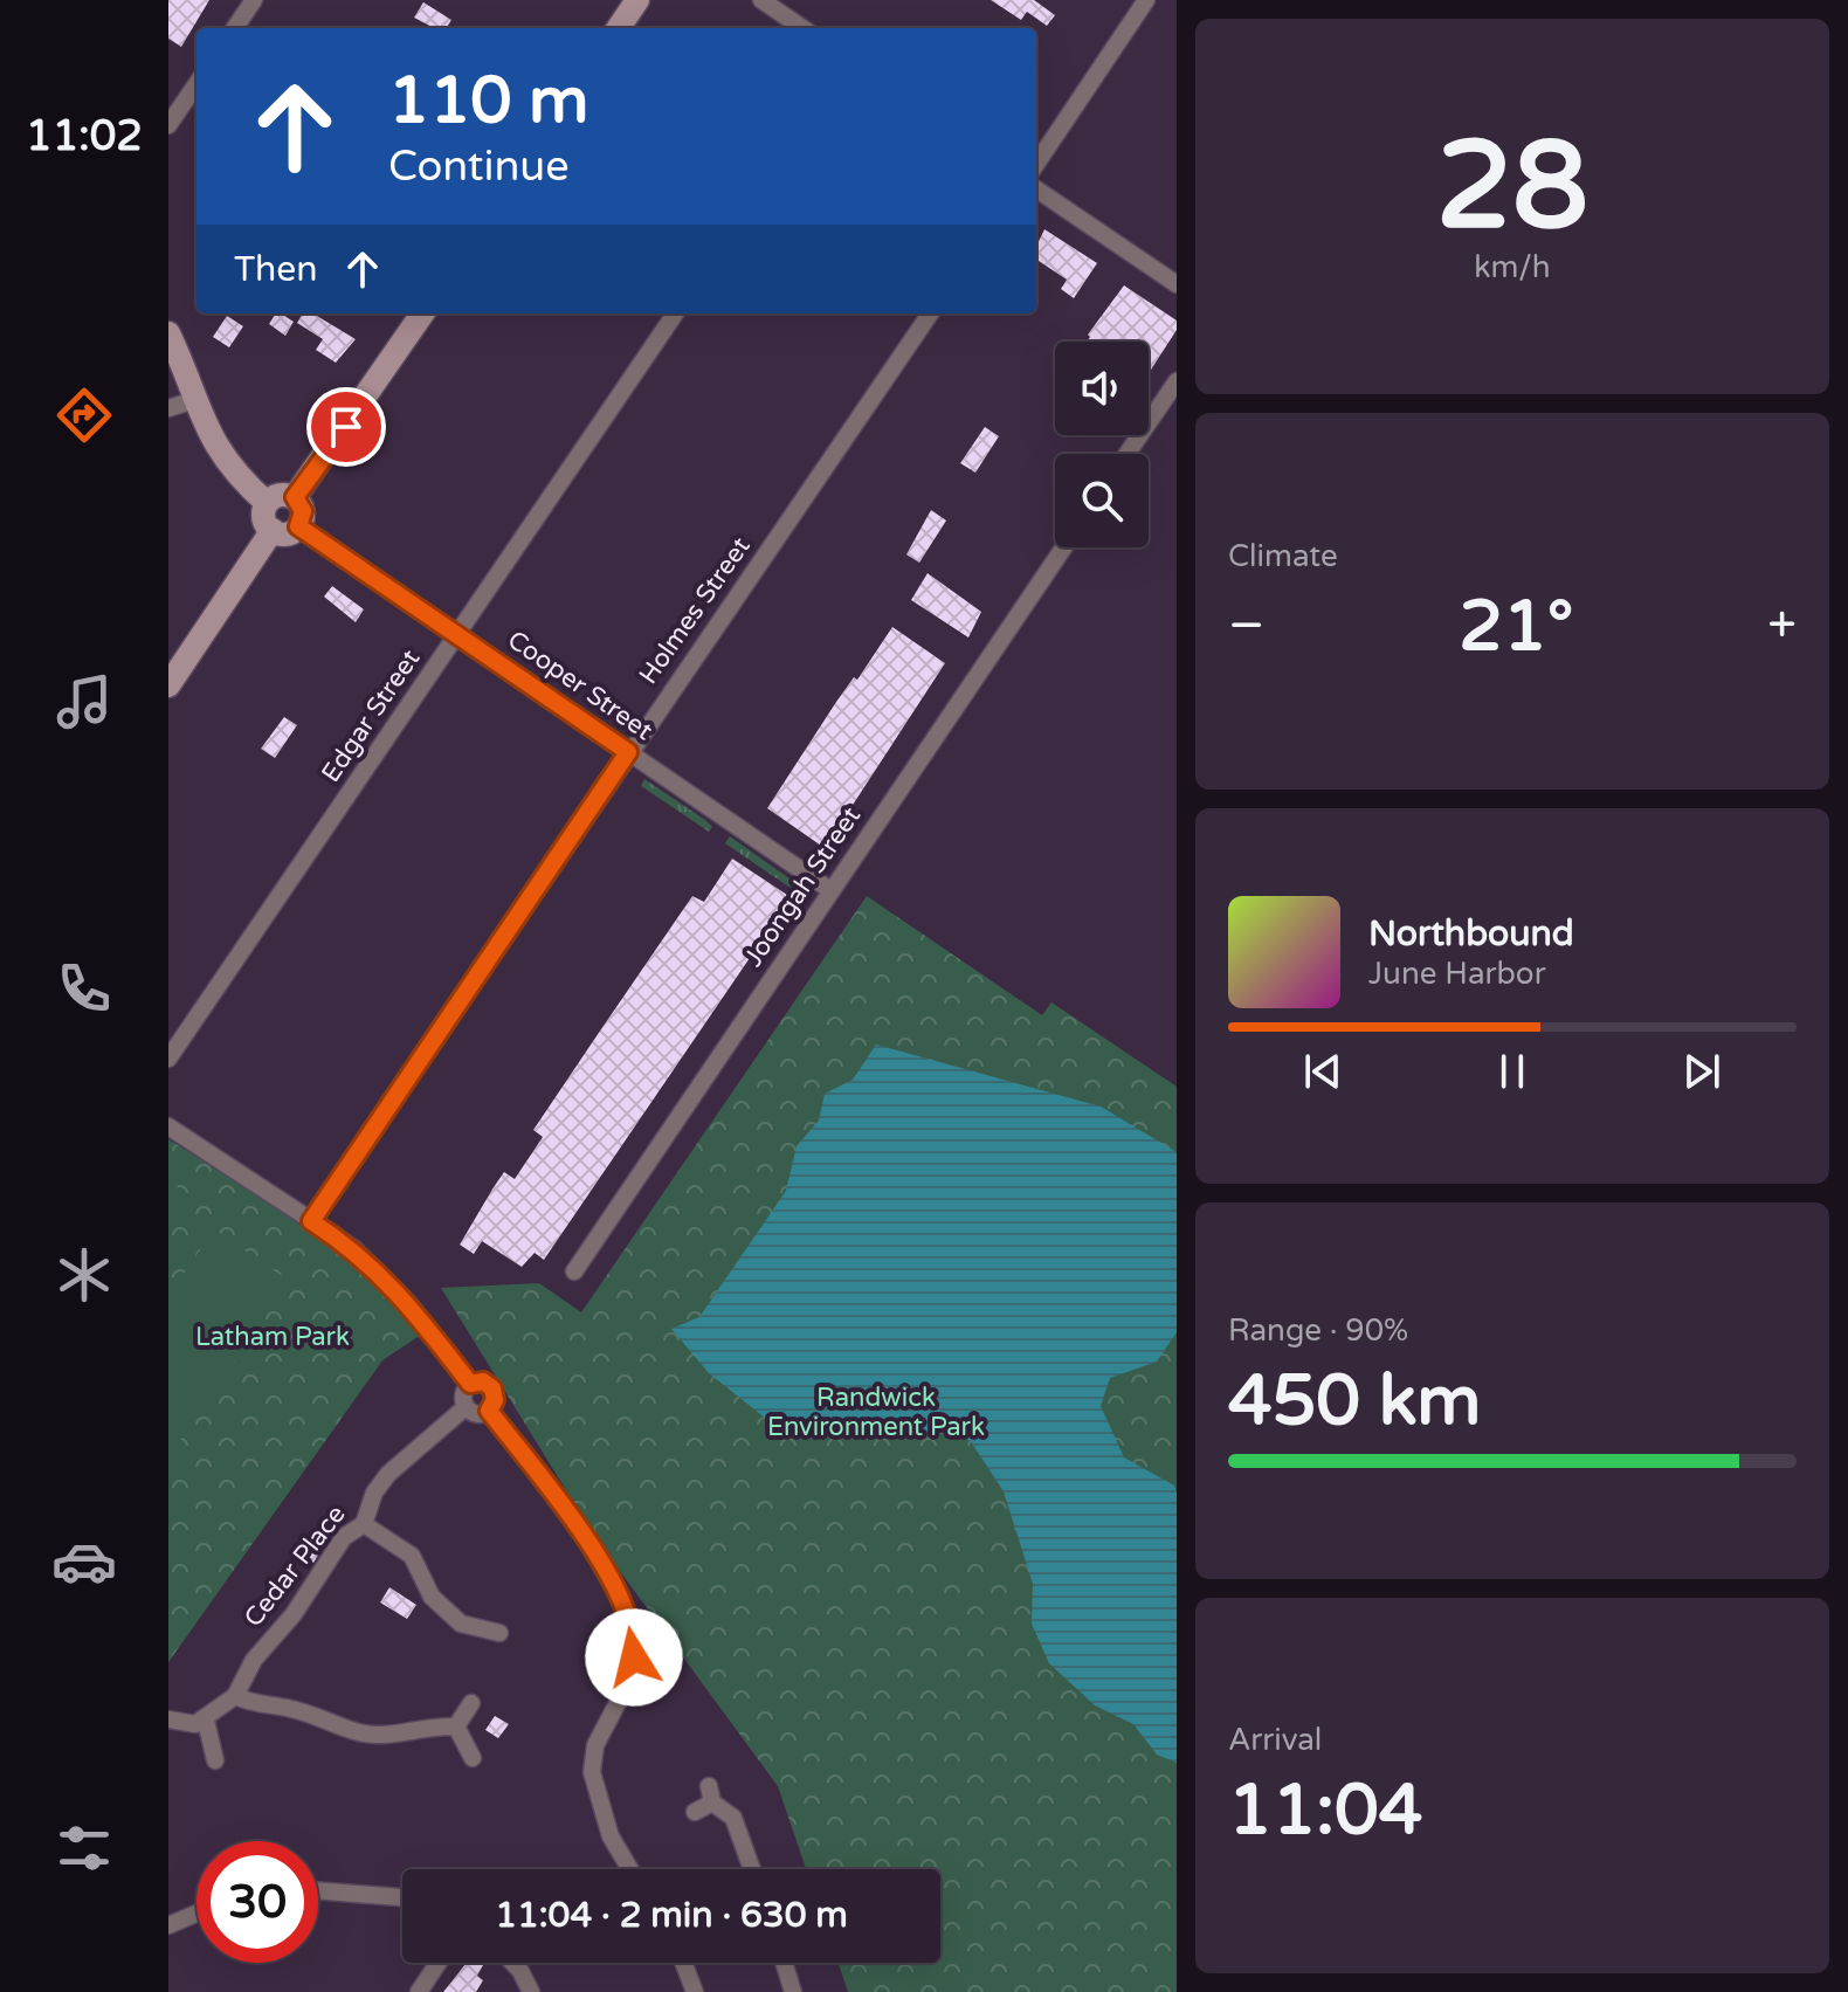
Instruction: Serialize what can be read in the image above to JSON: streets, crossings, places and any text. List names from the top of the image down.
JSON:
{
  "streets": {
    "street": [
      "Holmes Street",
      "Cooper Street",
      "Edgar Street",
      "Joongah Street",
      "Cedar Place"
    ]
  },
  "crossings": [
    ["Holmes Street", "Cooper Street"],
    ["Cooper Street", "Edgar Street"],
    ["Cooper Street", "Joongah Street"]
  ],
  "parks": ["Latham Park", "Randwick Environment Park"],
  "page": {
    "tabs": "11:02",
    "tile": [
      ["28", "km/h"],
      "Climate",
      ["Range · 90%", "450 km"],
      ["Arrival", "11:04"]
    ],
    "turn": ["110 m", "Continue"],
    "then": "Then",
    "heat": ["−", "21°", "+"],
    "song": ["Northbound", "June Harbor"],
    "limit": "30",
    "trip": "11:04 · 2 min · 630 m"
  }
}
